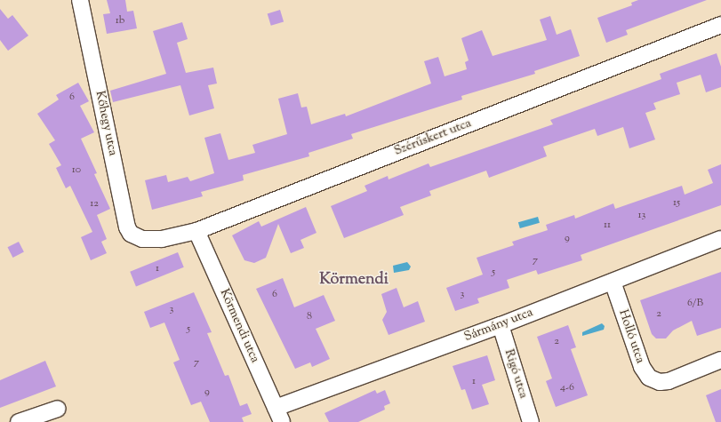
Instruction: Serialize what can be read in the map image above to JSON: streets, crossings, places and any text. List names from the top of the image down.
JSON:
{
  "streets": {
    "street": [
      "Kőhegy utca",
      "Szérűskert utca",
      "Sármány utca",
      "Körmendi utca",
      "Holló utca",
      "Rigó utca"
    ]
  },
  "crossings": [
    ["Kőhegy utca", "Szérűskert utca"],
    ["Szérűskert utca", "Körmendi utca"],
    ["Sármány utca", "Körmendi utca"],
    ["Sármány utca", "Holló utca"],
    ["Sármány utca", "Rigó utca"]
  ],
  "districts": ["Körmendi"],
  "house_numbers": [
    "1b",
    "6",
    "10",
    "15",
    "12",
    "13",
    "11",
    "9",
    "7",
    "1",
    "5",
    "6",
    "3",
    "6/B",
    "3",
    "2",
    "8",
    "5",
    "2",
    "7",
    "1",
    "4-6",
    "9"
  ]
}
